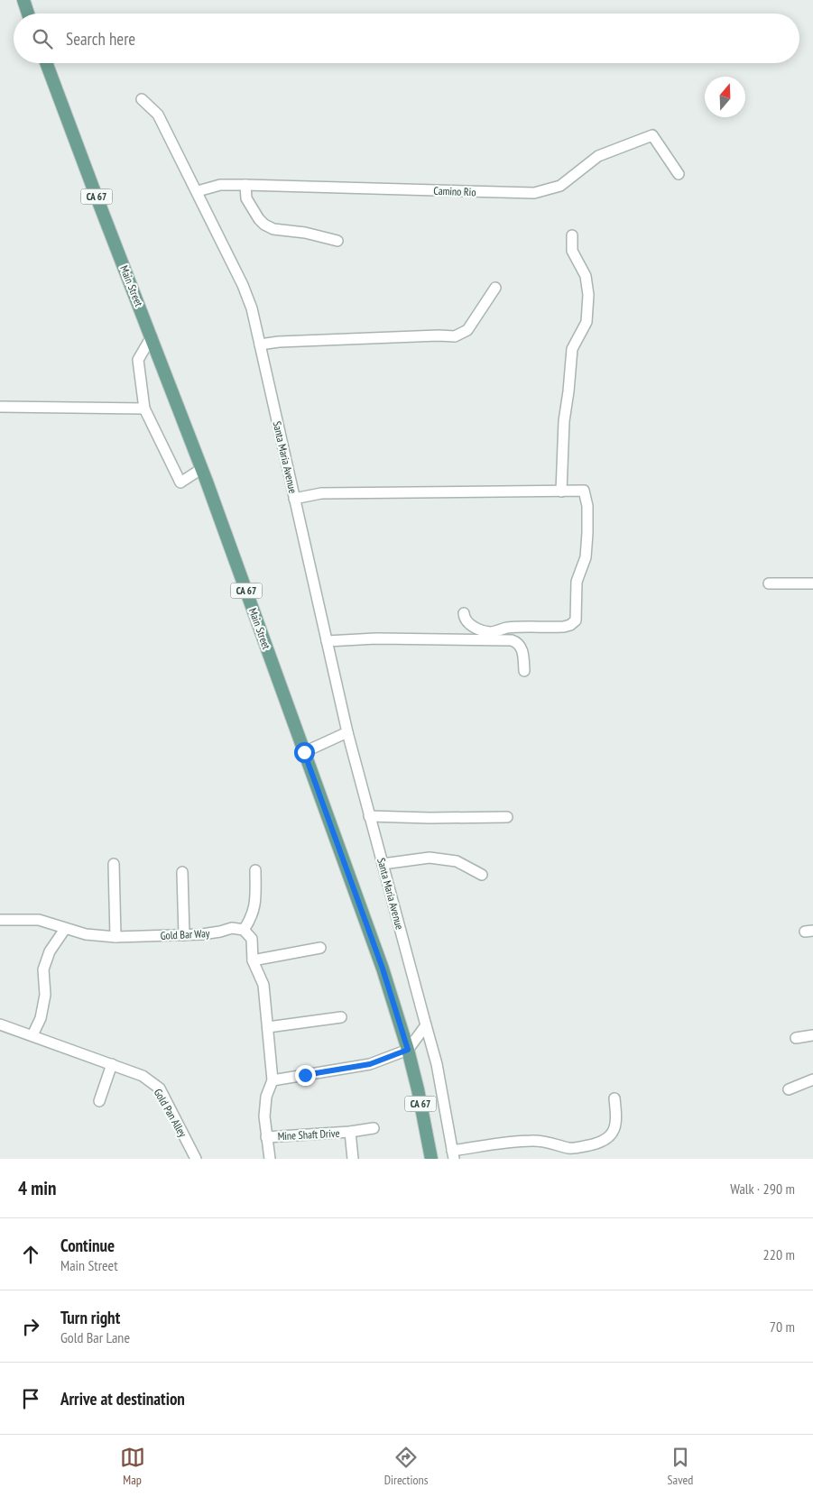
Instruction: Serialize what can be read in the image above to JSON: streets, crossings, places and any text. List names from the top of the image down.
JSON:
{
  "streets": {
    "main road": ["CA 67", "Main Street"],
    "street": [
      "Camino Rio",
      "Santa Maria Avenue",
      "Gold Bar Way",
      "Gold Pan Alley",
      "Mine Shaft Drive"
    ]
  },
  "crossings": [
    ["Camino Rio", "Santa Maria Avenue"]
  ],
  "north": "top",
  "page": {
    "search": "Search here",
    "heading": ["4 min", "Walk · 290 m"],
    "list": [
      ["Continue", "Main Street", "220 m"],
      ["Turn right", "Gold Bar Lane", "70 m"],
      "Arrive at destination"
    ],
    "nav": ["Map", "Directions", "Saved"]
  }
}
